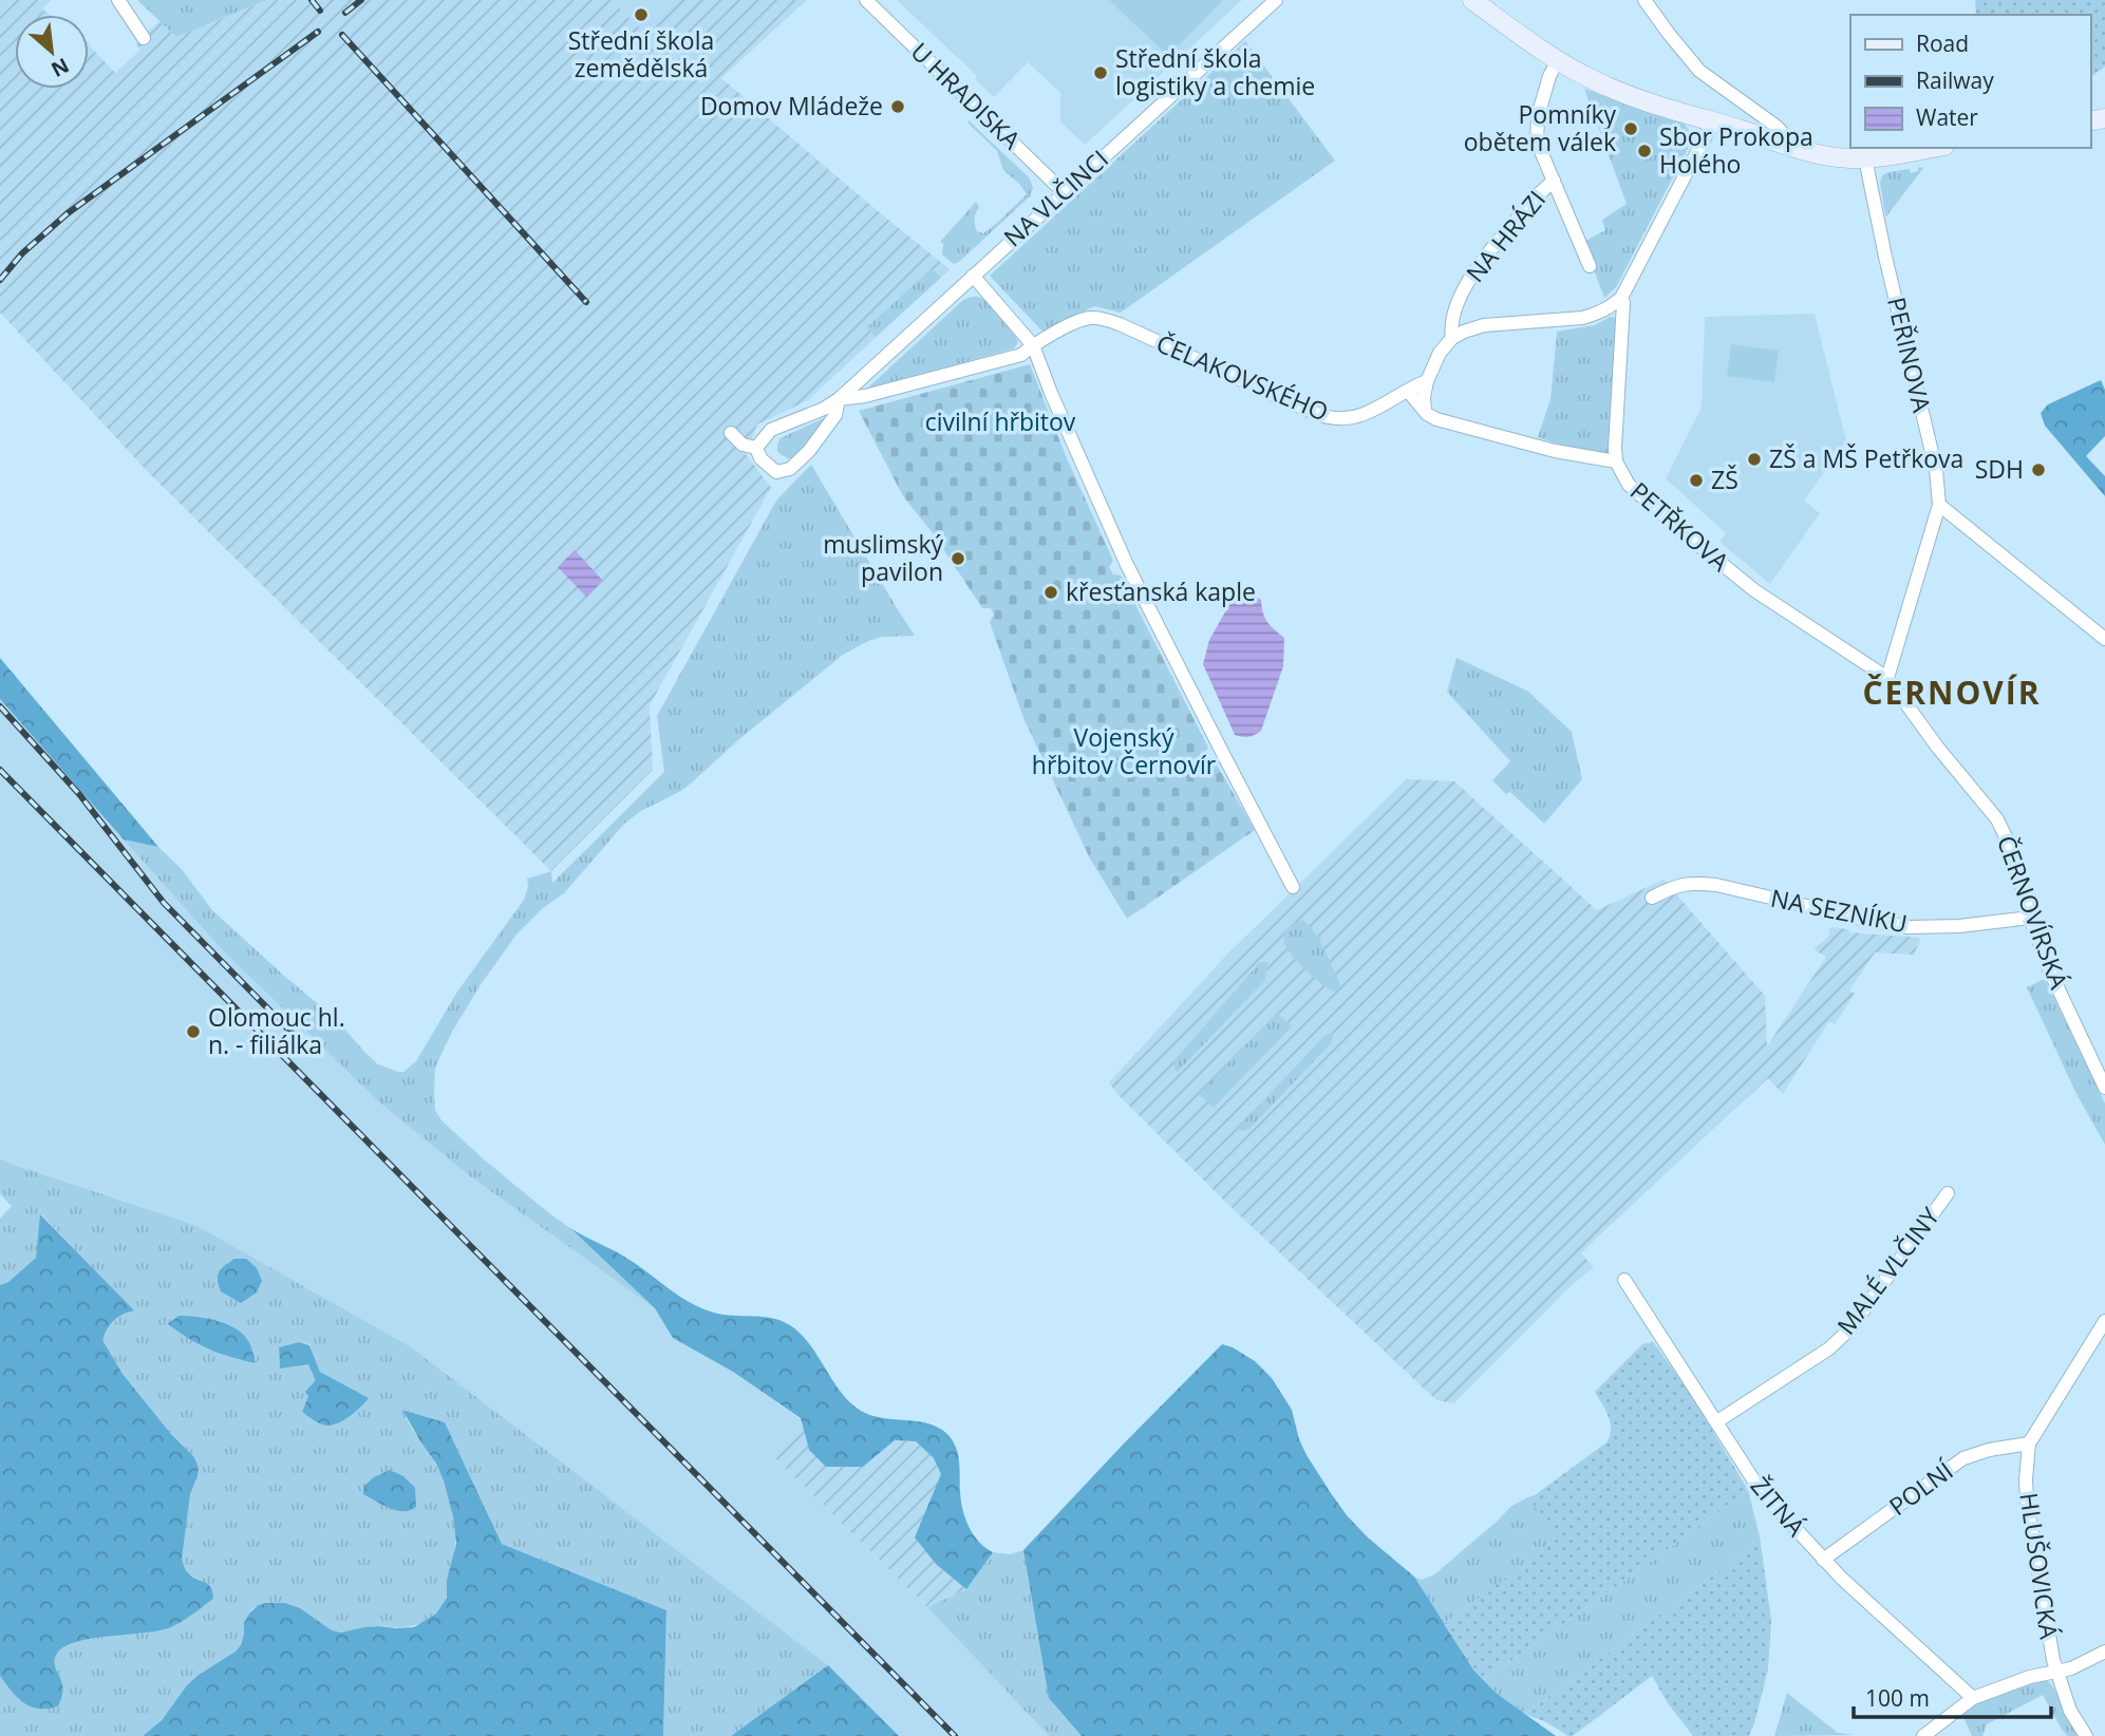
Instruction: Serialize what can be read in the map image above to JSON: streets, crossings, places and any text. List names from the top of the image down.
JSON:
{
  "streets": {
    "street": [
      "U HRADISKA",
      "NA VLČINCI",
      "NA HRÁZI",
      "PEŘINOVA",
      "ČELAKOVSKÉHO",
      "PETŘKOVA",
      "NA SEZNÍKU",
      "ČERNOVÍRSKÁ",
      "MALÉ VLČINY",
      "POLNÍ",
      "ŽITNÁ",
      "HLUŠOVICKÁ"
    ]
  },
  "crossings": [
    ["U HRADISKA", "NA VLČINCI"],
    ["NA VLČINCI", "ČELAKOVSKÉHO"],
    ["PEŘINOVA", "PETŘKOVA"],
    ["PEŘINOVA", "ČERNOVÍRSKÁ"],
    ["PETŘKOVA", "ČERNOVÍRSKÁ"],
    ["NA SEZNÍKU", "ČERNOVÍRSKÁ"],
    ["MALÉ VLČINY", "ŽITNÁ"],
    ["POLNÍ", "ŽITNÁ"],
    ["POLNÍ", "HLUŠOVICKÁ"]
  ],
  "districts": ["ČERNOVÍR"],
  "parks": ["civilní hřbitov", "Vojenský hřbitov Černovír"],
  "places": [
    "Střední škola zemědělská",
    "Střední škola logistiky a chemie",
    "Domov Mládeže",
    "Pomníky obětem válek",
    "Sbor Prokopa Holého",
    "ZŠ a MŠ Petřkova",
    "SDH",
    "ZŠ",
    "muslimský pavilon",
    "křesťanská kaple",
    "Olomouc hl. n. - filiálka"
  ],
  "legend": ["Road", "Railway", "Water"],
  "scale_bar": "100 m",
  "north": "bottom right"
}
